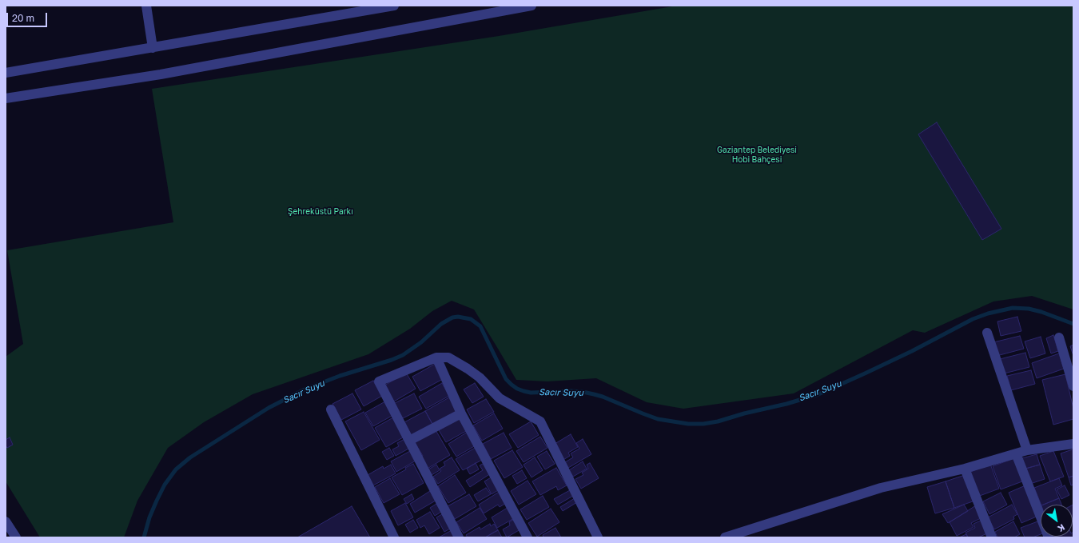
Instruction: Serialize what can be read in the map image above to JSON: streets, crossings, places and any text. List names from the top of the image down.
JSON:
{
  "water": ["Sacır Suyu"],
  "parks": ["Gaziantep Belediyesi Hobi Bahçesi", "Şehreküstü Parkı"],
  "scale_bar": "20 m",
  "north": "bottom right"
}
